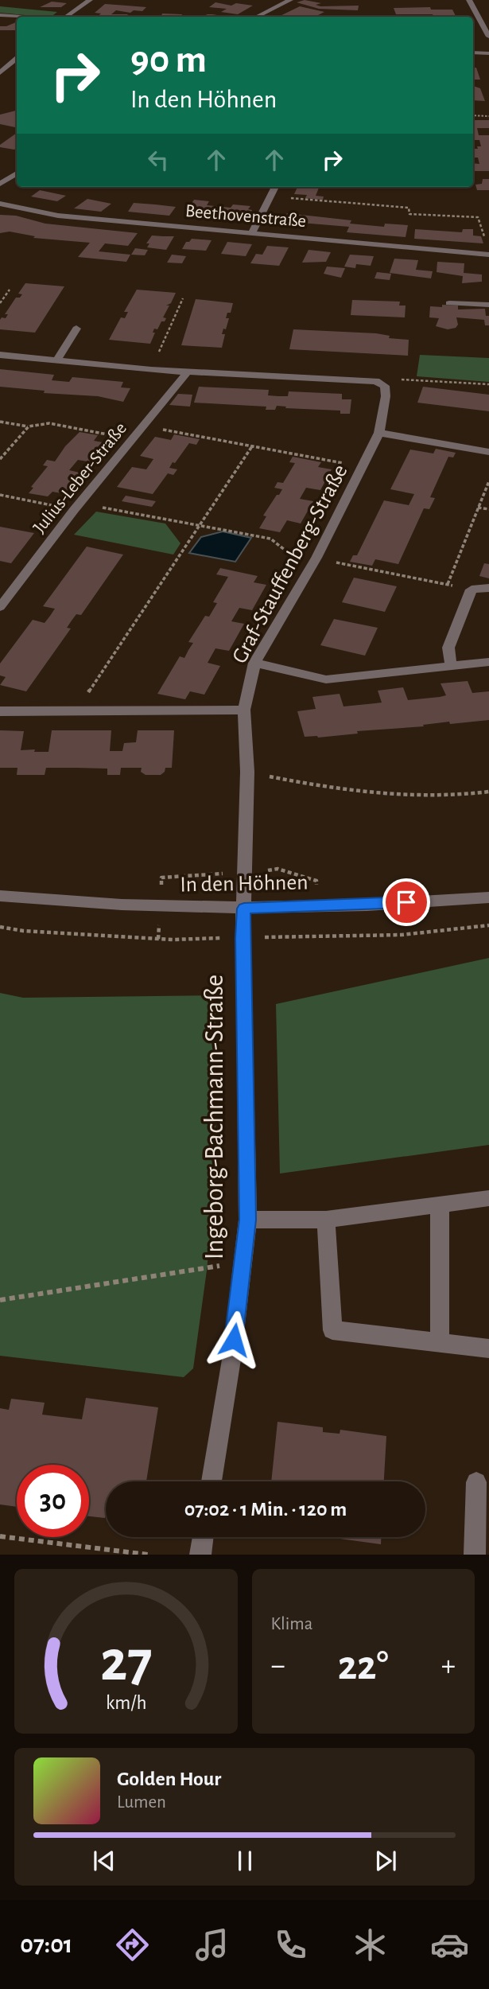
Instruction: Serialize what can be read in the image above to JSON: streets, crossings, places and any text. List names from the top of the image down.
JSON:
{
  "streets": {
    "street": [
      "Beethovenstraße",
      "Julius-Leber-Straße",
      "Graf-Stauffenberg-Straße",
      "In den Höhnen",
      "Ingeborg-Bachmann-Straße"
    ]
  },
  "crossings": [
    ["Graf-Stauffenberg-Straße", "In den Höhnen"],
    ["Graf-Stauffenberg-Straße", "Ingeborg-Bachmann-Straße"],
    ["In den Höhnen", "Ingeborg-Bachmann-Straße"]
  ],
  "page": {
    "turn": ["90 m", "In den Höhnen"],
    "limit": "30",
    "trip": "07:02 · 1 Min. · 120 m",
    "tile": "Klima",
    "heat": ["−", "22°", "+"],
    "song": ["Golden Hour", "Lumen"],
    "tabs": "07:01",
    "gauge": ["27", "km/h"]
  }
}
